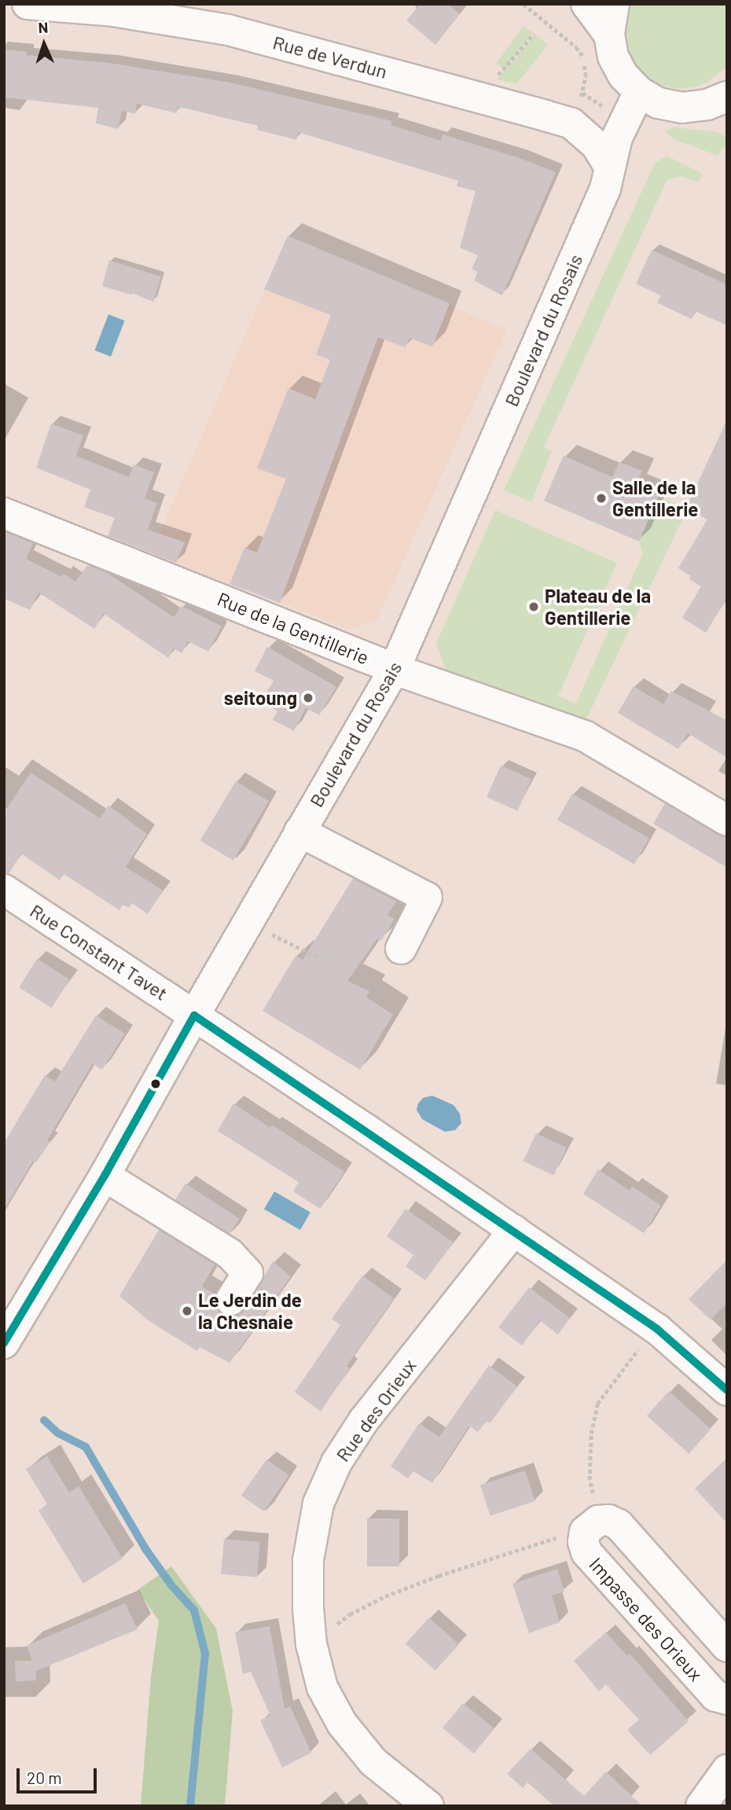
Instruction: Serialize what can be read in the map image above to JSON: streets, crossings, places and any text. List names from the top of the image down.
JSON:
{
  "streets": {
    "street": [
      "Rue de Verdun",
      "Boulevard du Rosais",
      "Rue de la Gentillerie",
      "Rue Constant Tavet",
      "Rue des Orieux",
      "Impasse des Orieux"
    ]
  },
  "crossings": [
    ["Rue de Verdun", "Boulevard du Rosais"],
    ["Boulevard du Rosais", "Rue de la Gentillerie"],
    ["Boulevard du Rosais", "Rue Constant Tavet"],
    ["Rue Constant Tavet", "Rue des Orieux"]
  ],
  "places": [
    "Salle de la Gentillerie",
    "Plateau de la Gentillerie",
    "seitoung",
    "Le Jerdin de la Chesnaie"
  ],
  "scale_bar": "20 m",
  "north": "top"
}
